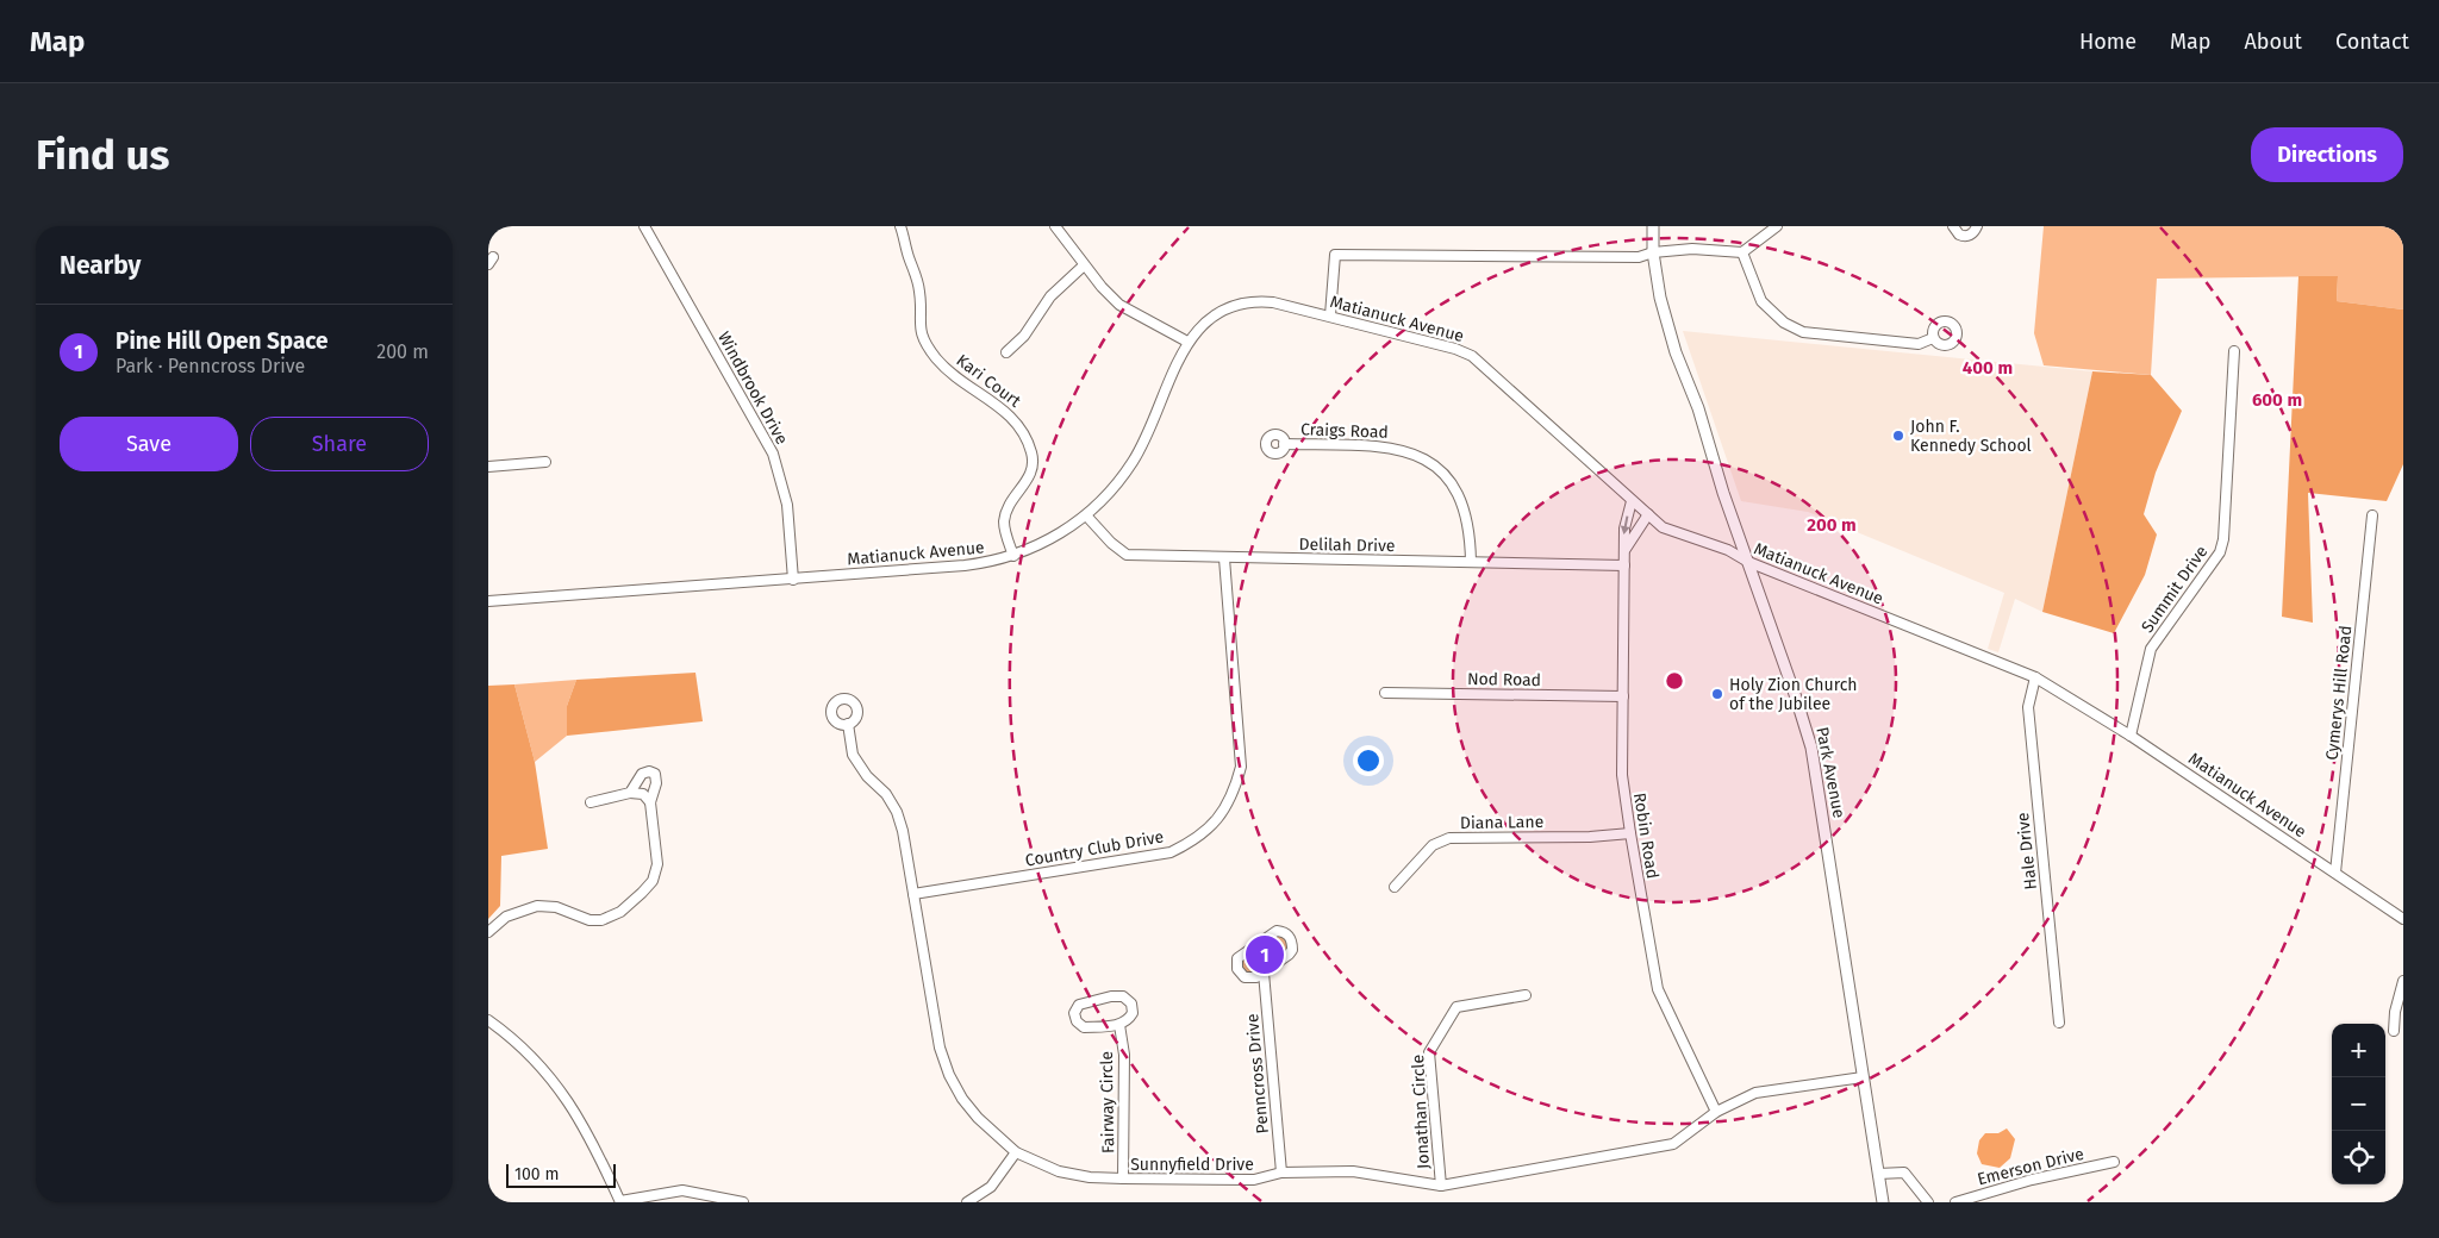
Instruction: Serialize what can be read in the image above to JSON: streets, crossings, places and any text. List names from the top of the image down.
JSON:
{
  "streets": {
    "main road": ["Park Avenue"],
    "street": [
      "Matianuck Avenue",
      "Kari Court",
      "Windbrook Drive",
      "Craigs Road",
      "Delilah Drive",
      "Summit Drive",
      "Nod Road",
      "Cymerys Hill Road",
      "Diana Lane",
      "Robin Road",
      "Country Club Drive",
      "Hale Drive",
      "Penncross Drive",
      "Fairway Circle",
      "Jonathan Circle",
      "Sunnyfield Drive",
      "Emerson Drive"
    ]
  },
  "crossings": [
    ["Matianuck Avenue", "Kari Court"],
    ["Matianuck Avenue", "Windbrook Drive"],
    ["Matianuck Avenue", "Delilah Drive"],
    ["Matianuck Avenue", "Summit Drive"],
    ["Matianuck Avenue", "Cymerys Hill Road"],
    ["Matianuck Avenue", "Park Avenue"],
    ["Matianuck Avenue", "Robin Road"],
    ["Matianuck Avenue", "Hale Drive"],
    ["Craigs Road", "Delilah Drive"],
    ["Delilah Drive", "Robin Road"],
    ["Delilah Drive", "Country Club Drive"],
    ["Nod Road", "Robin Road"],
    ["Park Avenue", "Sunnyfield Drive"],
    ["Diana Lane", "Robin Road"],
    ["Robin Road", "Sunnyfield Drive"],
    ["Country Club Drive", "Sunnyfield Drive"],
    ["Penncross Drive", "Sunnyfield Drive"],
    ["Fairway Circle", "Sunnyfield Drive"],
    ["Jonathan Circle", "Sunnyfield Drive"]
  ],
  "places": ["John F. Kennedy School", "Holy Zion Church of the Jubilee"],
  "scale_bar": "100 m",
  "page": {
    "header": "Map",
    "nav": [
      "Home",
      "Map",
      "About",
      "Contact"
    ],
    "buttons": [
      "Directions",
      ["Save", "Share"]
    ],
    "title": "Find us",
    "heading": "Nearby",
    "list": [
      {
        "mark": "1",
        "name": "Pine Hill Open Space",
        "note": "Park · Penncross Drive",
        "value": "200 m"
      }
    ],
    "pins": "1",
    "map_buttons": ["+", "−"],
    "scale": "100 m"
  },
  "rings": ["400 m", "600 m", "200 m"]
}
